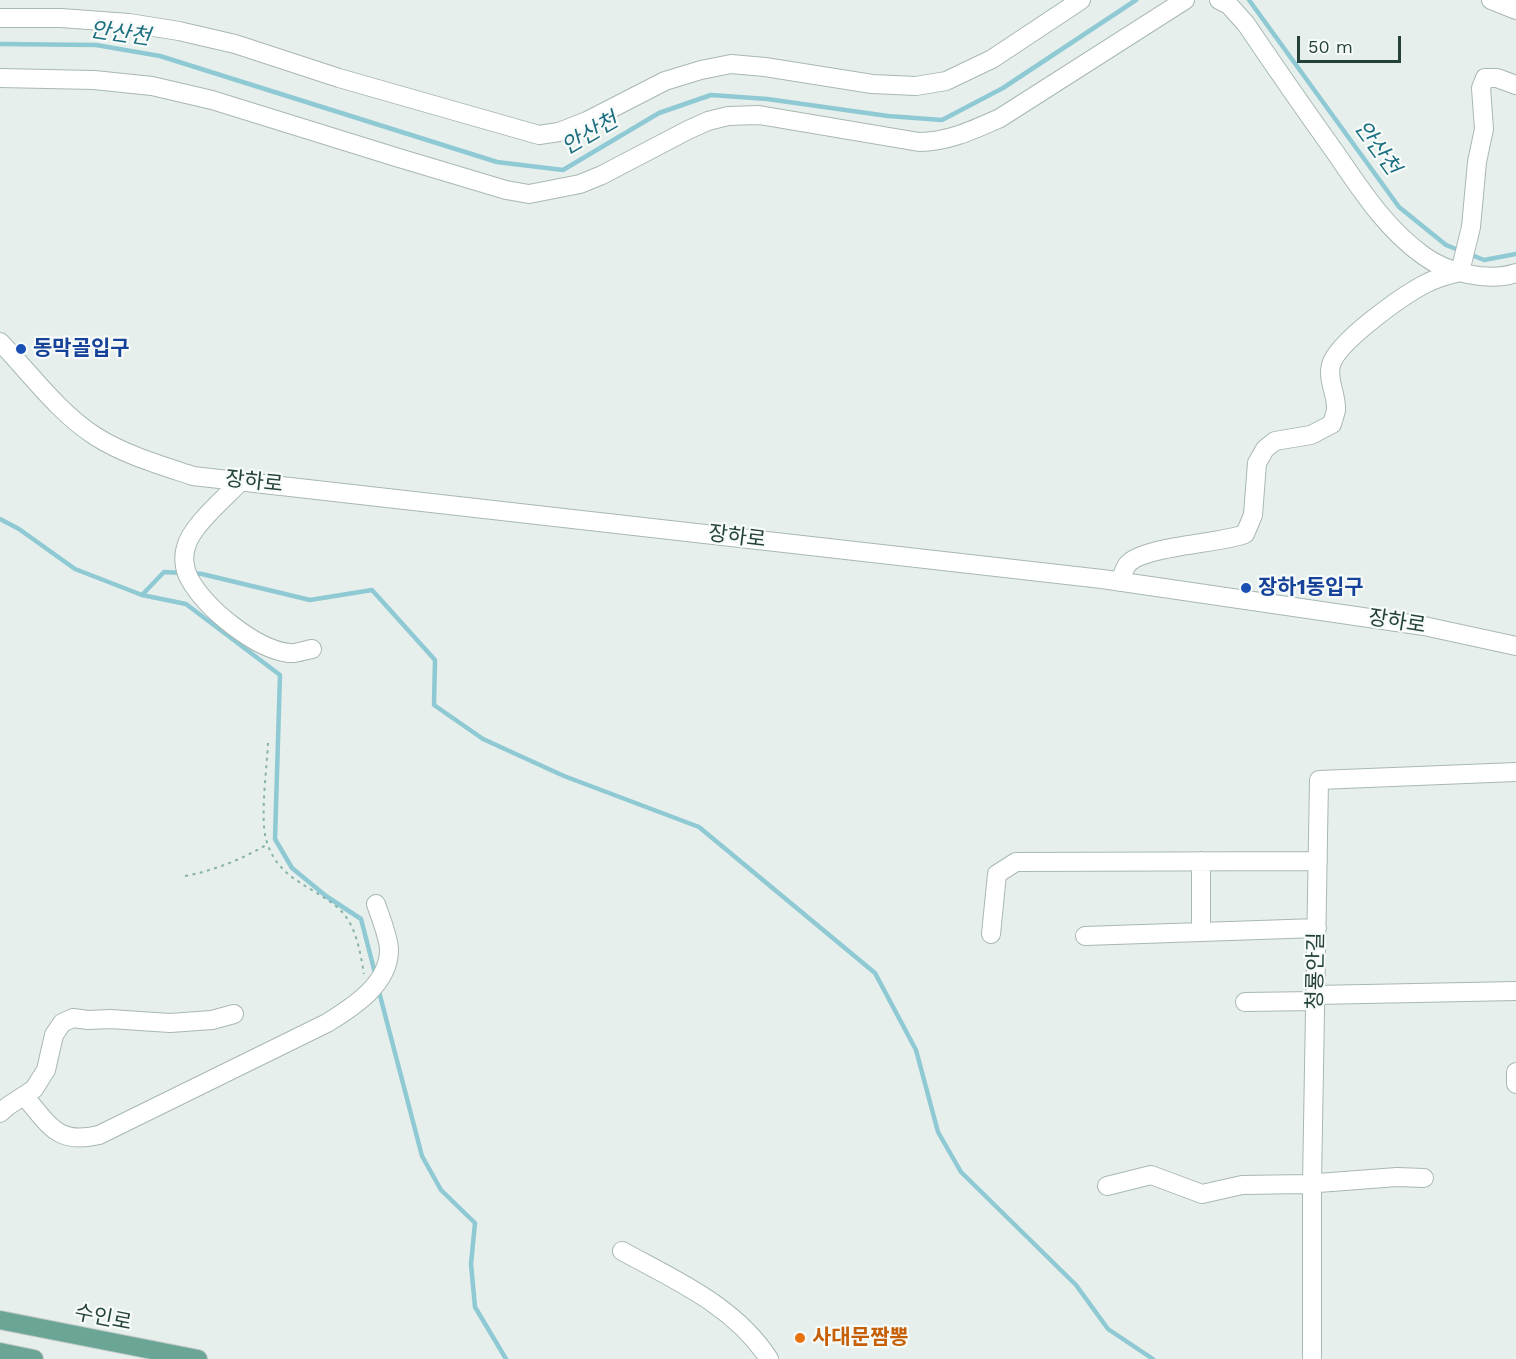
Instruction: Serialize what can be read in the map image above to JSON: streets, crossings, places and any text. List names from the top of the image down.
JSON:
{
  "streets": {
    "main road": ["수인로"],
    "street": ["장하로", "청룡안길"]
  },
  "water": ["안산천"],
  "places": ["동막골입구", "장하1동입구", "사대문짬뽕"],
  "scale_bar": "50 m"
}
